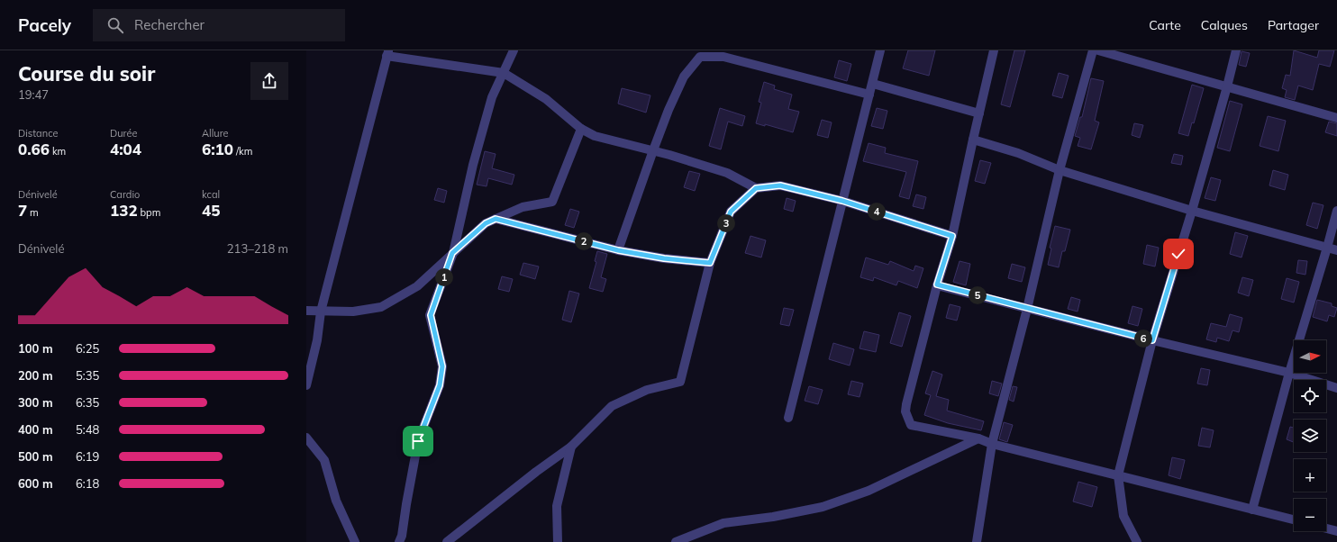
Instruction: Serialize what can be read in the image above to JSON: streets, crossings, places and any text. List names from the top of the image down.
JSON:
{
  "north": "right",
  "page": {
    "header": "Pacely",
    "search": "Rechercher",
    "nav": ["Carte", "Calques", "Partager"],
    "heading": ["Course du soir", "19:47"],
    "stats": [
      ["Distance", "0.66 km"],
      ["Durée", "4:04"],
      ["Allure", "6:10 /km"],
      ["Dénivelé", "7 m"],
      ["Cardio", "132 bpm"],
      ["kcal", "45"]
    ],
    "pins": [
      "4",
      "3",
      "2",
      "1",
      "5",
      "6"
    ],
    "chart": ["Dénivelé", "213–218 m"],
    "list": [
      {
        "name": "100 m",
        "note": "6:25"
      },
      {
        "name": "200 m",
        "note": "5:35"
      },
      {
        "name": "300 m",
        "note": "6:35"
      },
      {
        "name": "400 m",
        "note": "5:48"
      },
      {
        "name": "500 m",
        "note": "6:19"
      },
      {
        "name": "600 m",
        "note": "6:18"
      }
    ],
    "map_buttons": ["+", "−"]
  }
}
